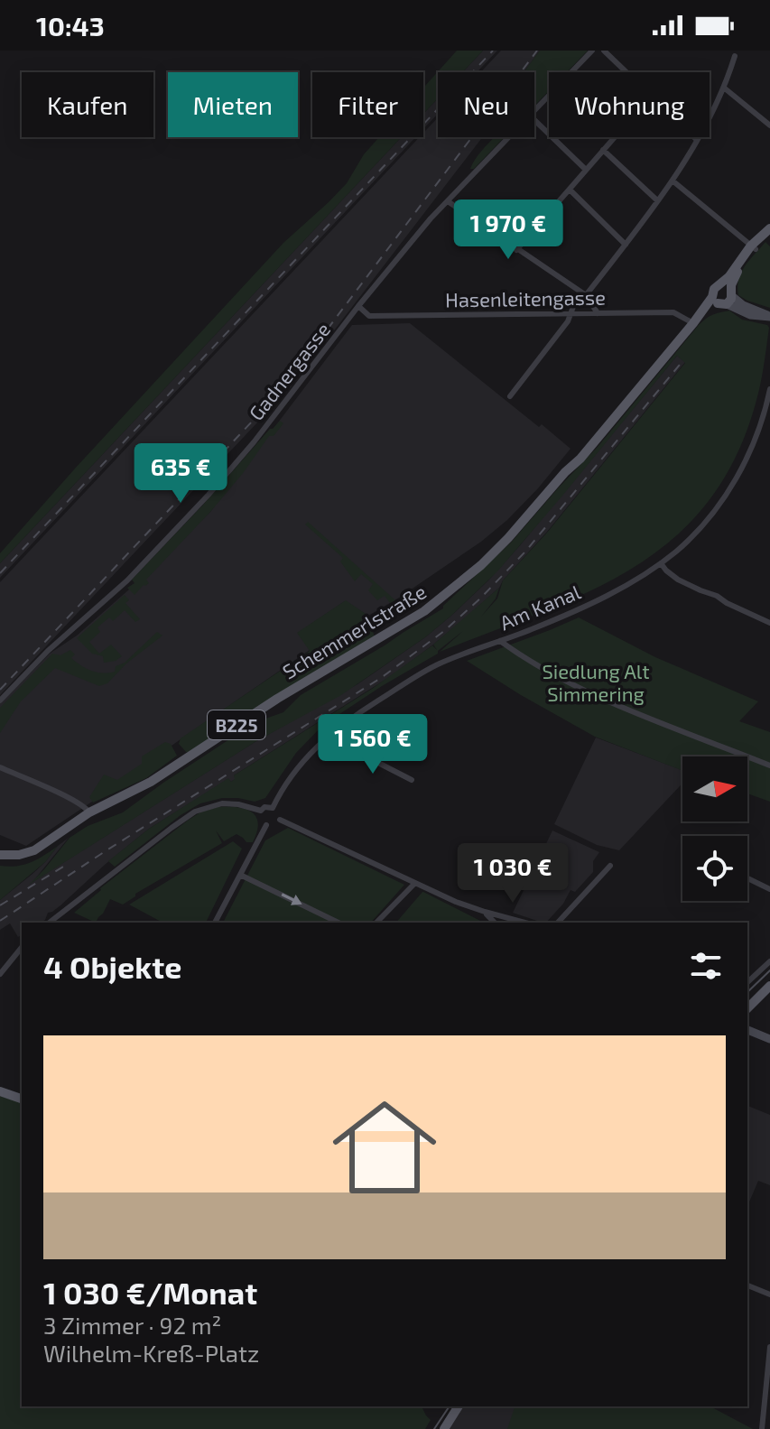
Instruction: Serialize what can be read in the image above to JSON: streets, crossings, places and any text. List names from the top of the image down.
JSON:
{
  "streets": {
    "main road": ["Schemmerlstraße", "B225"],
    "street": ["Hasenleitengasse", "Gadnergasse", "Am Kanal"]
  },
  "crossings": [
    ["Hasenleitengasse", "Gadnergasse"],
    ["Hasenleitengasse", "Schemmerlstraße"]
  ],
  "parks": ["Siedlung Alt Simmering"],
  "north": "right",
  "page": {
    "status": "10:43",
    "chip": [
      "Kaufen",
      "Mieten",
      "Filter",
      "Neu",
      "Wohnung"
    ],
    "price": [
      "1 970 €",
      "635 €",
      "1 560 €",
      "1 030 €"
    ],
    "heading": "4 Objekte",
    "list": [
      {
        "name": "1 030 €/Monat",
        "note": "3 Zimmer · 92 m² · Wilhelm-Kreß-Platz"
      }
    ]
  }
}
